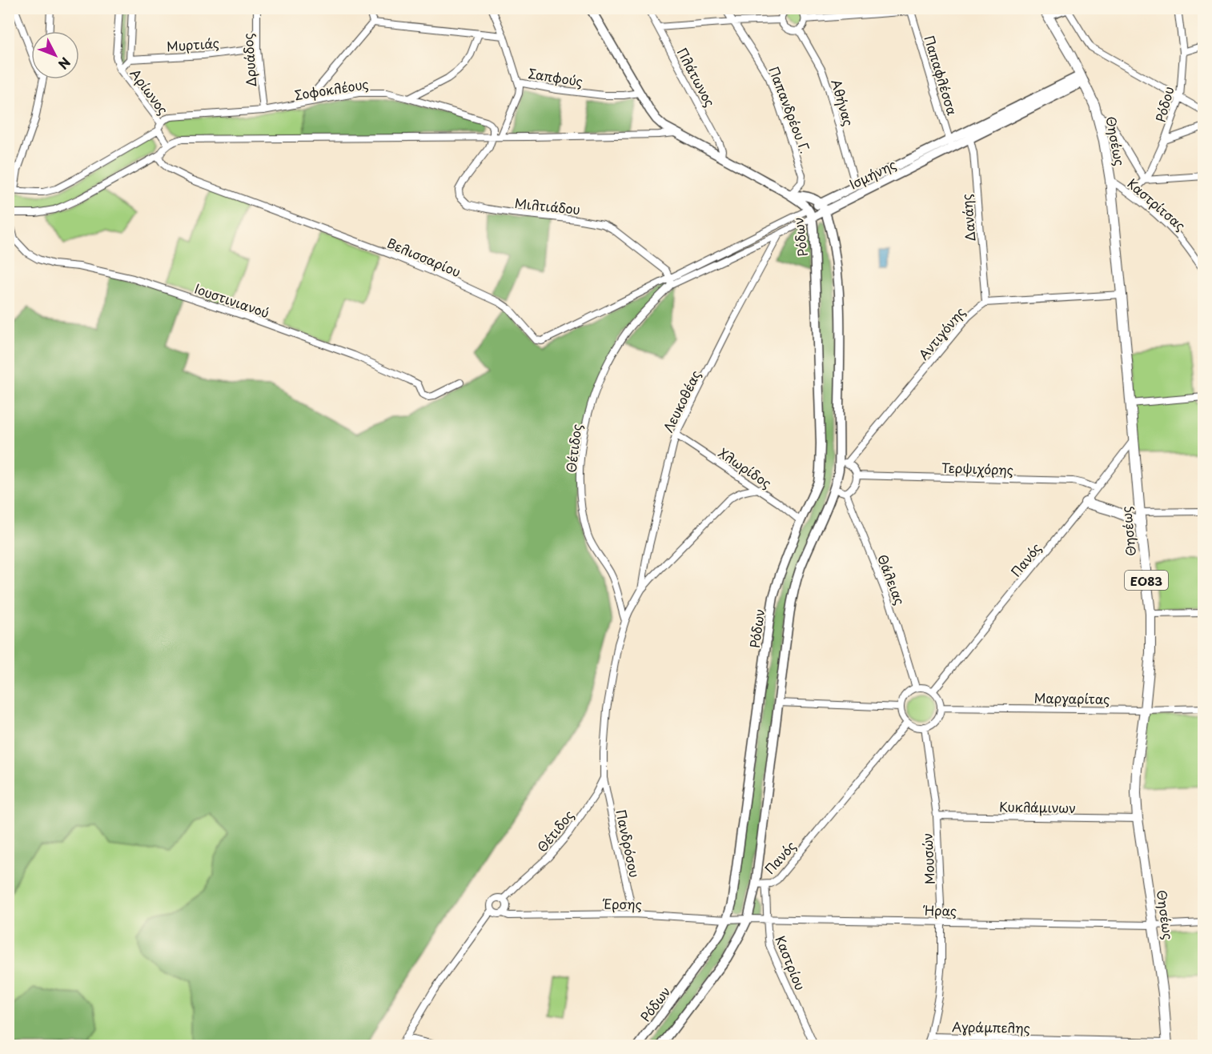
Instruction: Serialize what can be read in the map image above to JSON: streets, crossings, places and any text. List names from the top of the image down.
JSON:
{
  "streets": {
    "main road": ["Θησέως", "ΕΟ83"],
    "street": [
      "Μυρτιάς",
      "Δρυάδος",
      "Παπαφλέσσα",
      "Σαπφούς",
      "Πλάτωνος",
      "Σοφοκλέους",
      "Αρίωνος",
      "Αθήνας",
      "Ρόδου",
      "Παπανδρέου Γ.",
      "Ισμήνης",
      "Καστρίτσας",
      "Μιλτιάδου",
      "Δανάης",
      "Ρόδων",
      "Βελισσαρίου",
      "Ιουστινιανού",
      "Αντιγόνης",
      "Λευκοθέας",
      "Θέτιδος",
      "Χλωρίδος",
      "Τερψιχόρης",
      "Πανός",
      "Θάλειας",
      "Μαργαρίτας",
      "Κυκλάμινων",
      "Πανδρόσου",
      "Μουσών",
      "Έρσης",
      "Ήρας",
      "Καστρίου",
      "Αγράμπελης"
    ]
  },
  "crossings": [
    ["Μυρτιάς", "Δρυάδος"],
    ["Δρυάδος", "Σοφοκλέους"],
    ["Παπαφλέσσα", "Ισμήνης"],
    ["Σοφοκλέους", "Αρίωνος"],
    ["Σοφοκλέους", "Μιλτιάδου"],
    ["Αθήνας", "Ισμήνης"],
    ["Ρόδου", "Καστρίτσας"],
    ["Παπανδρέου Γ.", "Ρόδων"],
    ["Θησέως", "Ισμήνης"],
    ["Θησέως", "Καστρίτσας"],
    ["Θησέως", "Πανός"],
    ["Θησέως", "ΕΟ83"],
    ["Θησέως", "Μαργαρίτας"],
    ["Θησέως", "Κυκλάμινων"],
    ["Θησέως", "Ήρας"],
    ["Θησέως", "Αγράμπελης"],
    ["Ισμήνης", "Μιλτιάδου"],
    ["Ισμήνης", "Δανάης"],
    ["Ισμήνης", "Ρόδων"],
    ["Ισμήνης", "Βελισσαρίου"],
    ["Ισμήνης", "Λευκοθέας"],
    ["Ισμήνης", "Θέτιδος"],
    ["Ισμήνης", "ΕΟ83"],
    ["Μιλτιάδου", "Βελισσαρίου"],
    ["Μιλτιάδου", "Θέτιδος"],
    ["Δανάης", "Αντιγόνης"],
    ["Ρόδων", "Χλωρίδος"],
    ["Ρόδων", "Έρσης"],
    ["Ρόδων", "Ήρας"],
    ["Λευκοθέας", "Θέτιδος"],
    ["Λευκοθέας", "Χλωρίδος"],
    ["Θέτιδος", "Χλωρίδος"],
    ["Θέτιδος", "Πανδρόσου"],
    ["Θέτιδος", "Έρσης"],
    ["Τερψιχόρης", "Πανός"],
    ["Πανός", "Θάλειας"],
    ["Πανός", "Μαργαρίτας"],
    ["Πανός", "Μουσών"],
    ["Πανός", "Καστρίου"],
    ["Θάλειας", "Μαργαρίτας"],
    ["Θάλειας", "Μουσών"],
    ["Μαργαρίτας", "Μουσών"],
    ["Κυκλάμινων", "Μουσών"],
    ["Πανδρόσου", "Έρσης"],
    ["Μουσών", "Ήρας"],
    ["Μουσών", "Αγράμπελης"],
    ["Έρσης", "Ήρας"],
    ["Ήρας", "Καστρίου"]
  ],
  "north": "bottom right"
}
